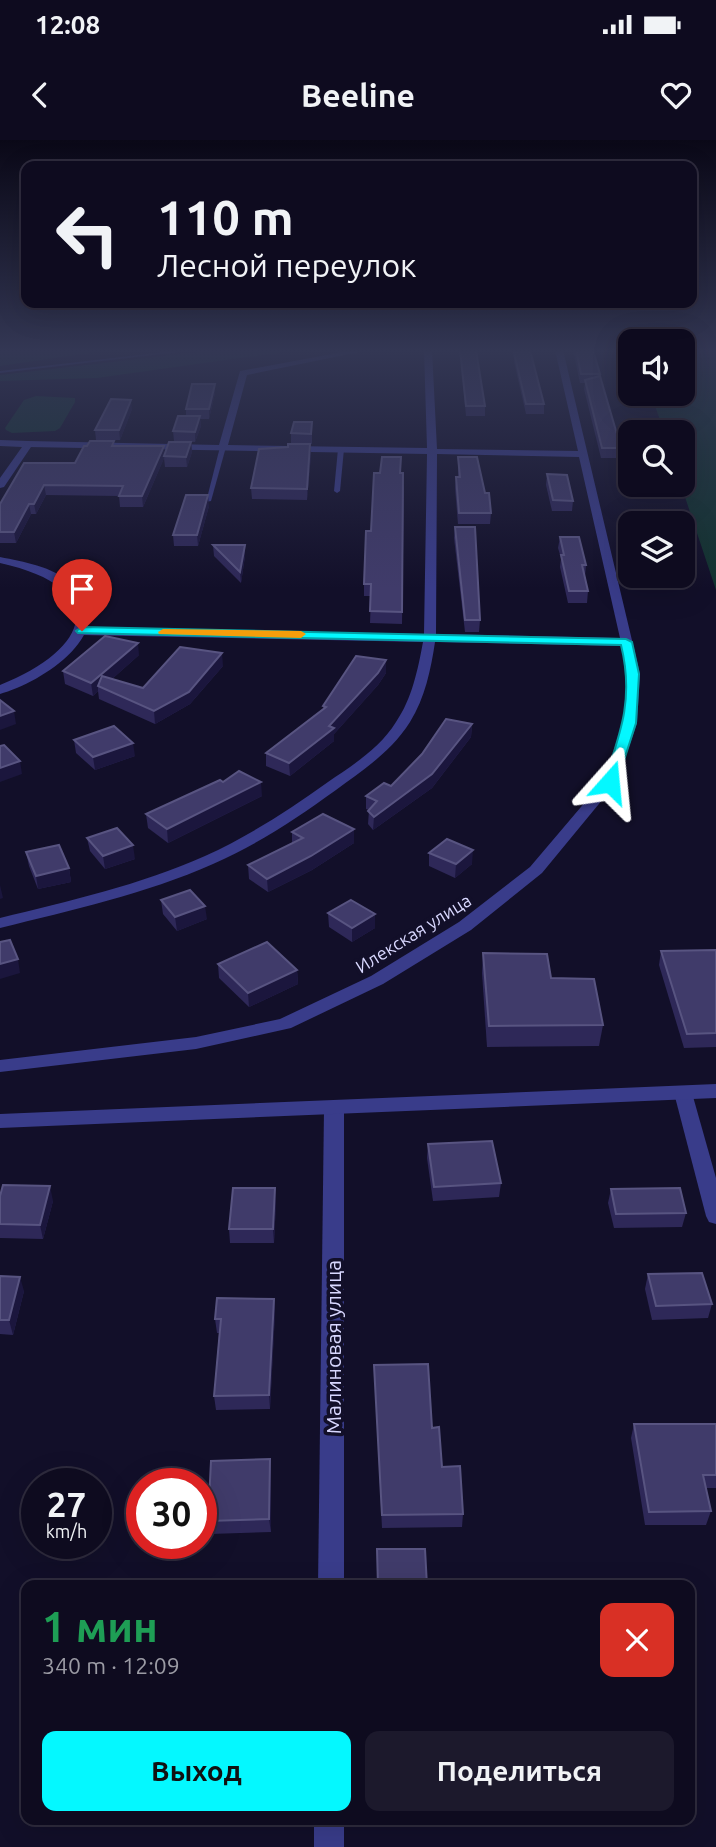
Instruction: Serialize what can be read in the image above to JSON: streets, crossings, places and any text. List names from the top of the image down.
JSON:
{
  "streets": {
    "street": ["Илекская улица", "Малиновая улица"]
  },
  "page": {
    "status": "12:08",
    "header": "Beeline",
    "turn": ["110 m", "Лесной переулок"],
    "speed": "27 km/h",
    "limit": "30",
    "heading": ["1 мин", "340 m · 12:09"],
    "buttons": ["Выход", "Поделиться"]
  }
}
